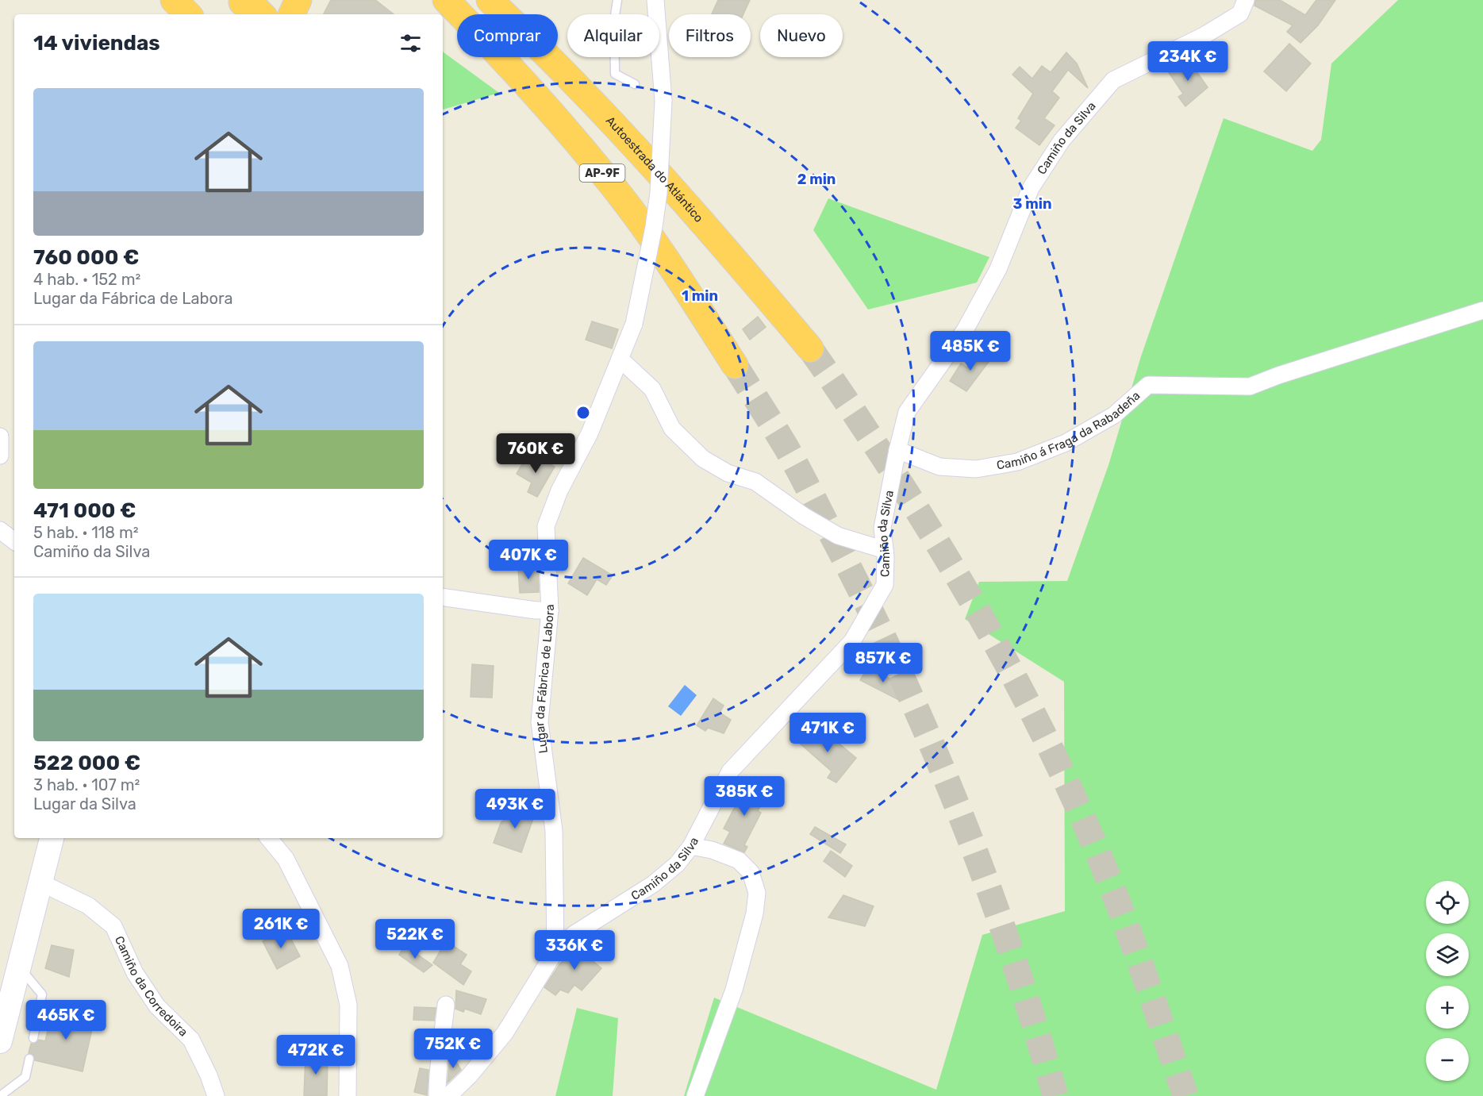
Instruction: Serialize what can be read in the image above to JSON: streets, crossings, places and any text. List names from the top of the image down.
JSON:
{
  "streets": {
    "highway": ["Autoestrada do Atlántico", "AP-9F"],
    "street": [
      "Camiño da Silva",
      "Camiño á Fraga da Rabadeña",
      "Lugar da Fábrica de Labora",
      "Camiño da Corredoira"
    ]
  },
  "crossings": [
    ["Camiño da Silva", "Camiño á Fraga da Rabadeña"],
    ["Camiño da Silva", "Lugar da Fábrica de Labora"]
  ],
  "page": {
    "chip": [
      "Comprar",
      "Alquilar",
      "Filtros",
      "Nuevo"
    ],
    "heading": "14 viviendas",
    "price": [
      "234K €",
      "485K €",
      "760K €",
      "407K €",
      "857K €",
      "471K €",
      "385K €",
      "493K €",
      "261K €",
      "522K €",
      "336K €",
      "465K €",
      "752K €",
      "472K €"
    ],
    "list": [
      {
        "name": "760 000 €",
        "note": "4 hab. · 152 m² · Lugar da Fábrica de Labora"
      },
      {
        "name": "471 000 €",
        "note": "5 hab. · 118 m² · Camiño da Silva"
      },
      {
        "name": "522 000 €",
        "note": "3 hab. · 107 m² · Lugar da Silva"
      }
    ],
    "map_buttons": ["+", "−"]
  },
  "rings": ["2 min", "3 min", "1 min"]
}
